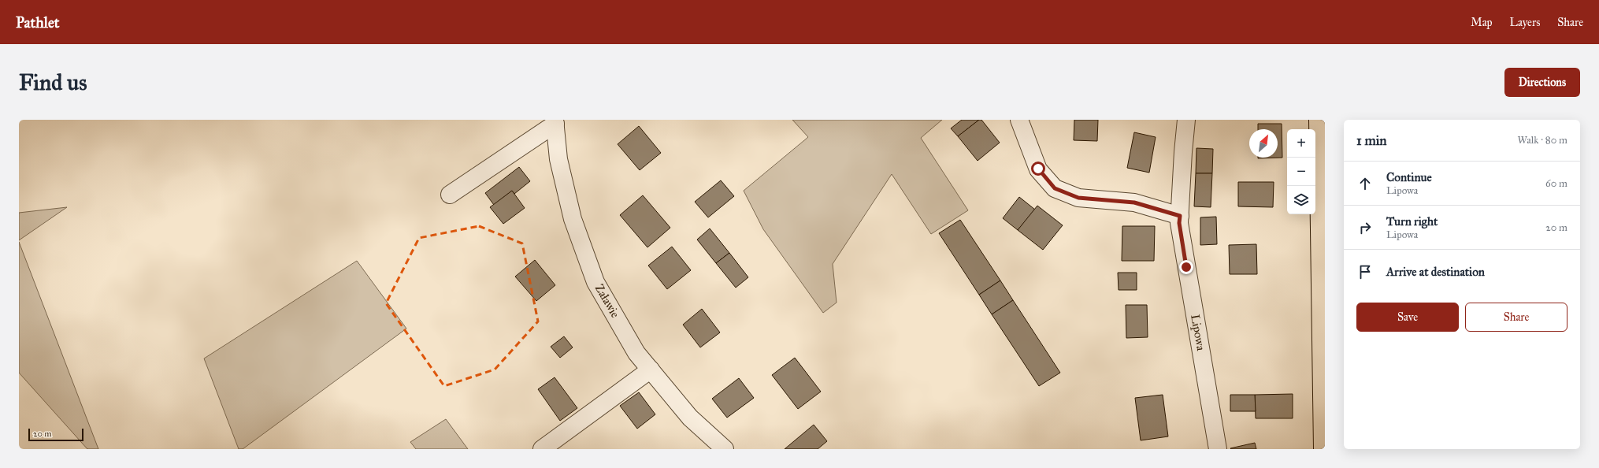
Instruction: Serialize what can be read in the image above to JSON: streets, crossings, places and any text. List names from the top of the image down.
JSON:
{
  "streets": {
    "street": ["Załawie", "Lipowa"]
  },
  "scale_bar": "20 m",
  "north": "top right",
  "page": {
    "header": "Pathlet",
    "nav": ["Map", "Layers", "Share"],
    "buttons": [
      "Directions",
      ["Save", "Share"]
    ],
    "title": "Find us",
    "heading": ["1 min", "Walk · 80 m"],
    "map_buttons": ["+", "−"],
    "list": [
      ["Continue", "Lipowa", "60 m"],
      ["Turn right", "Lipowa", "20 m"],
      "Arrive at destination"
    ],
    "scale": "20 m"
  }
}
